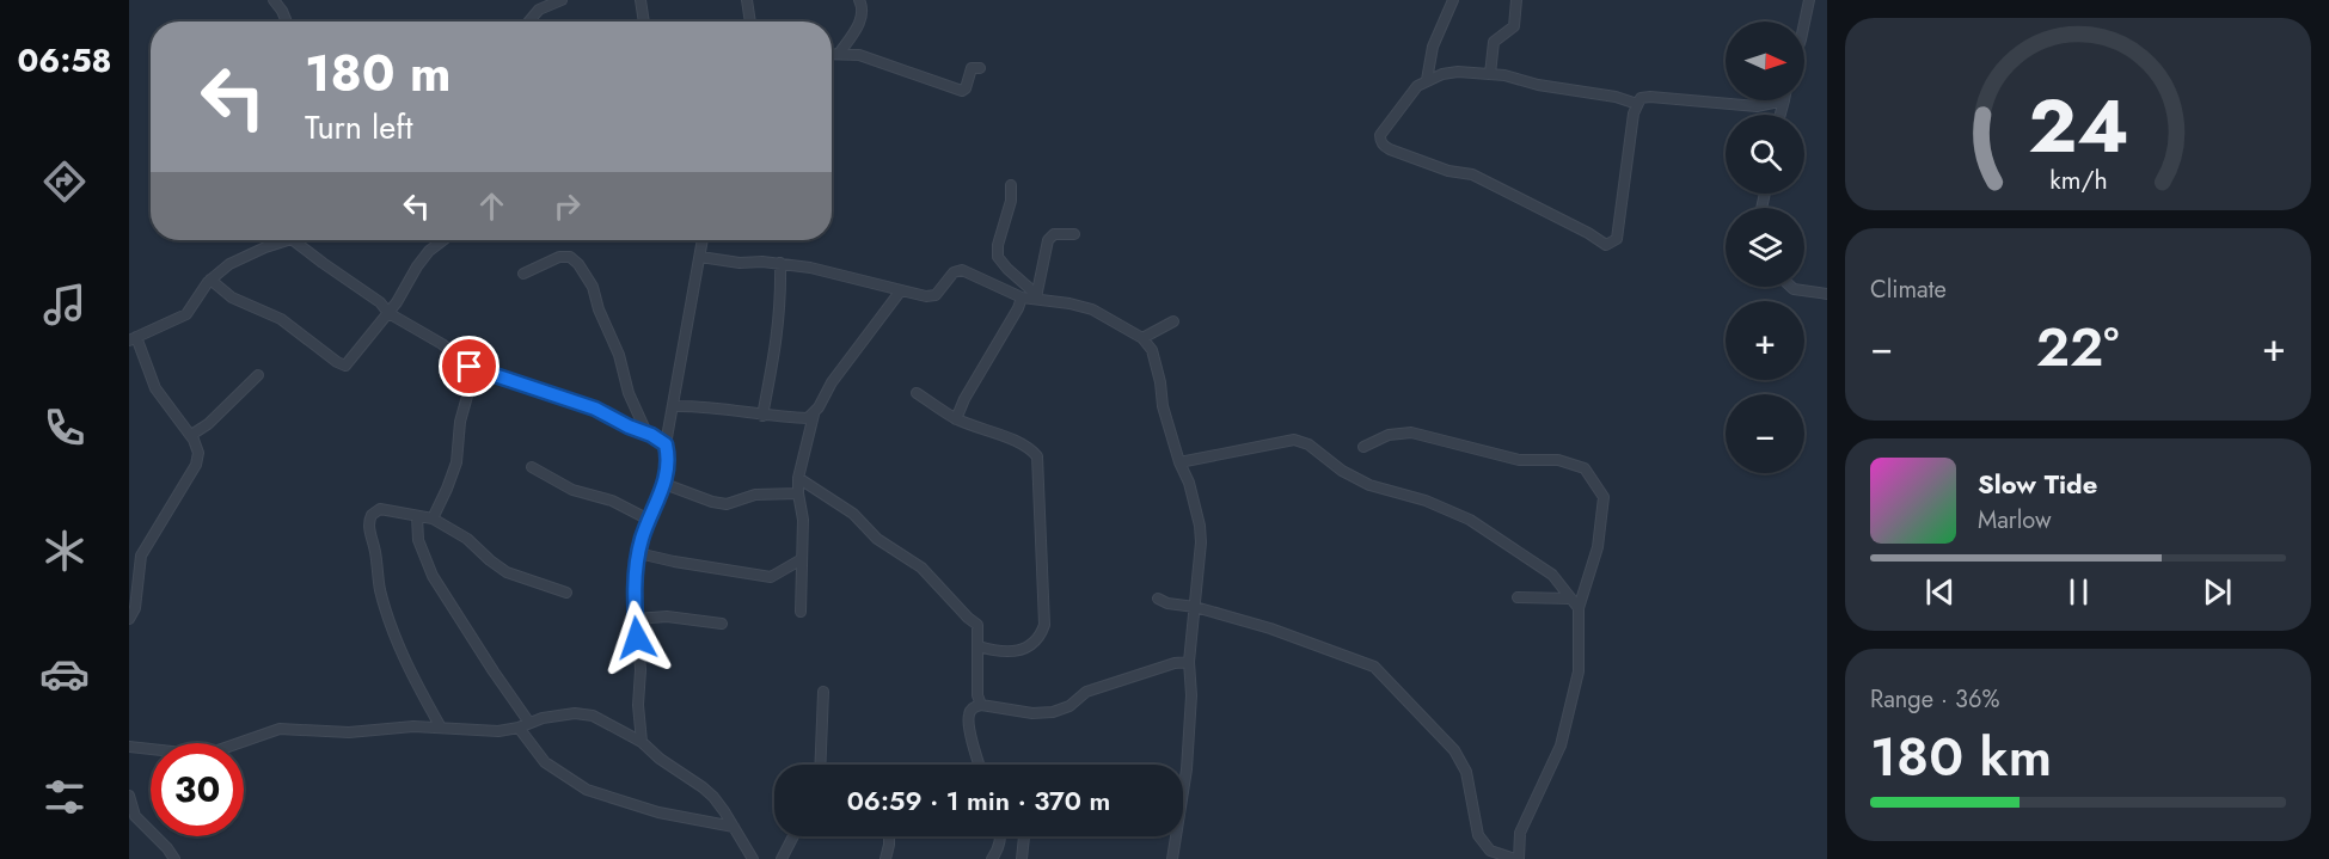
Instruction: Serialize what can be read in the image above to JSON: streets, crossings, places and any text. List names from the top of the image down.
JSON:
{
  "north": "right",
  "page": {
    "tabs": "06:58",
    "map_buttons": ["+", "−"],
    "turn": ["180 m", "Turn left"],
    "tile": [
      "Climate",
      ["Range · 36%", "180 km"]
    ],
    "heat": ["−", "22°", "+"],
    "song": ["Slow Tide", "Marlow"],
    "limit": "30",
    "trip": "06:59 · 1 min · 370 m",
    "gauge": ["24", "km/h"]
  }
}
